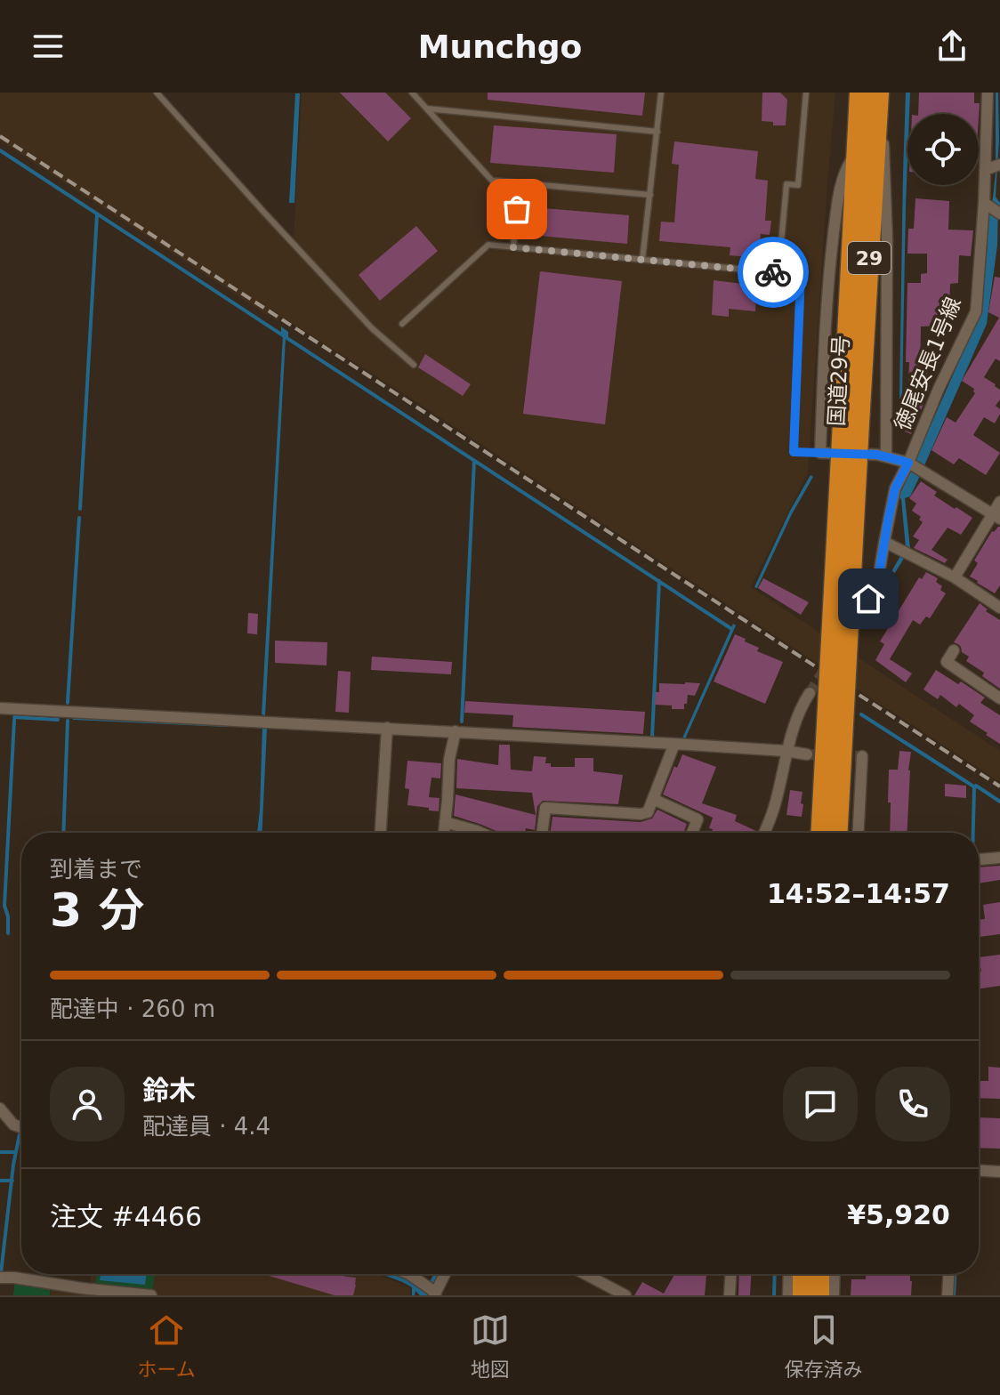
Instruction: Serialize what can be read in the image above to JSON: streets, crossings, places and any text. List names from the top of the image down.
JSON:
{
  "streets": {
    "highway": ["29", "国道29号"],
    "street": ["徳尾安長1号線"]
  },
  "page": {
    "header": "Munchgo",
    "heading": ["3 分", "到着まで", "14:52–14:57"],
    "panel": [
      "鈴木",
      "配達員 · 4.4",
      "注文 #4466",
      "¥5,920"
    ],
    "bar": "配達中 · 260 m",
    "tabs": ["ホーム", "地図", "保存済み"]
  }
}
